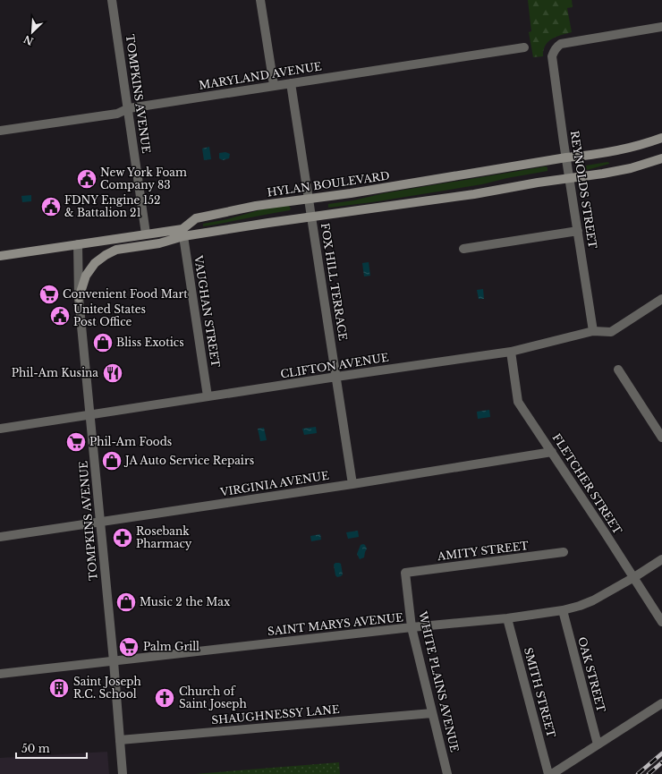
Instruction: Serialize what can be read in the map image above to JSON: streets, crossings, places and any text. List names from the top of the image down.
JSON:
{
  "streets": {
    "main road": ["HYLAN BOULEVARD"],
    "street": [
      "MARYLAND AVENUE",
      "TOMPKINS AVENUE",
      "REYNOLDS STREET",
      "FOX HILL TERRACE",
      "VAUGHAN STREET",
      "CLIFTON AVENUE",
      "VIRGINIA AVENUE",
      "FLETCHER STREET",
      "AMITY STREET",
      "SAINT MARYS AVENUE",
      "OAK STREET",
      "WHITE PLAINS AVENUE",
      "SMITH STREET",
      "SHAUGHNESSY LANE"
    ]
  },
  "crossings": [
    ["MARYLAND AVENUE", "TOMPKINS AVENUE"],
    ["MARYLAND AVENUE", "FOX HILL TERRACE"],
    ["TOMPKINS AVENUE", "HYLAN BOULEVARD"],
    ["TOMPKINS AVENUE", "CLIFTON AVENUE"],
    ["TOMPKINS AVENUE", "VIRGINIA AVENUE"],
    ["TOMPKINS AVENUE", "SAINT MARYS AVENUE"],
    ["TOMPKINS AVENUE", "SHAUGHNESSY LANE"],
    ["HYLAN BOULEVARD", "REYNOLDS STREET"],
    ["HYLAN BOULEVARD", "FOX HILL TERRACE"],
    ["HYLAN BOULEVARD", "VAUGHAN STREET"],
    ["REYNOLDS STREET", "CLIFTON AVENUE"],
    ["FOX HILL TERRACE", "CLIFTON AVENUE"],
    ["FOX HILL TERRACE", "VIRGINIA AVENUE"],
    ["VAUGHAN STREET", "CLIFTON AVENUE"],
    ["CLIFTON AVENUE", "FLETCHER STREET"],
    ["VIRGINIA AVENUE", "FLETCHER STREET"],
    ["FLETCHER STREET", "SAINT MARYS AVENUE"],
    ["AMITY STREET", "WHITE PLAINS AVENUE"],
    ["SAINT MARYS AVENUE", "OAK STREET"],
    ["SAINT MARYS AVENUE", "WHITE PLAINS AVENUE"],
    ["SAINT MARYS AVENUE", "SMITH STREET"],
    ["WHITE PLAINS AVENUE", "SHAUGHNESSY LANE"]
  ],
  "places": {
    "public building": ["New York Foam Company 83", "FDNY Engine 152 & Battalion 21", "United States Post Office"],
    "supermarket": ["Convenient Food Mart", "Phil-Am Foods", "Palm Grill"],
    "shop": ["Bliss Exotics", "JA Auto Service Repairs", "Music 2 the Max"],
    "restaurant": ["Phil-Am Kusina"],
    "pharmacy": ["Rosebank Pharmacy"],
    "building": ["Saint Joseph R.C. School"],
    "church": ["Church of Saint Joseph"]
  },
  "scale_bar": "50 m",
  "north": "bottom left"
}
